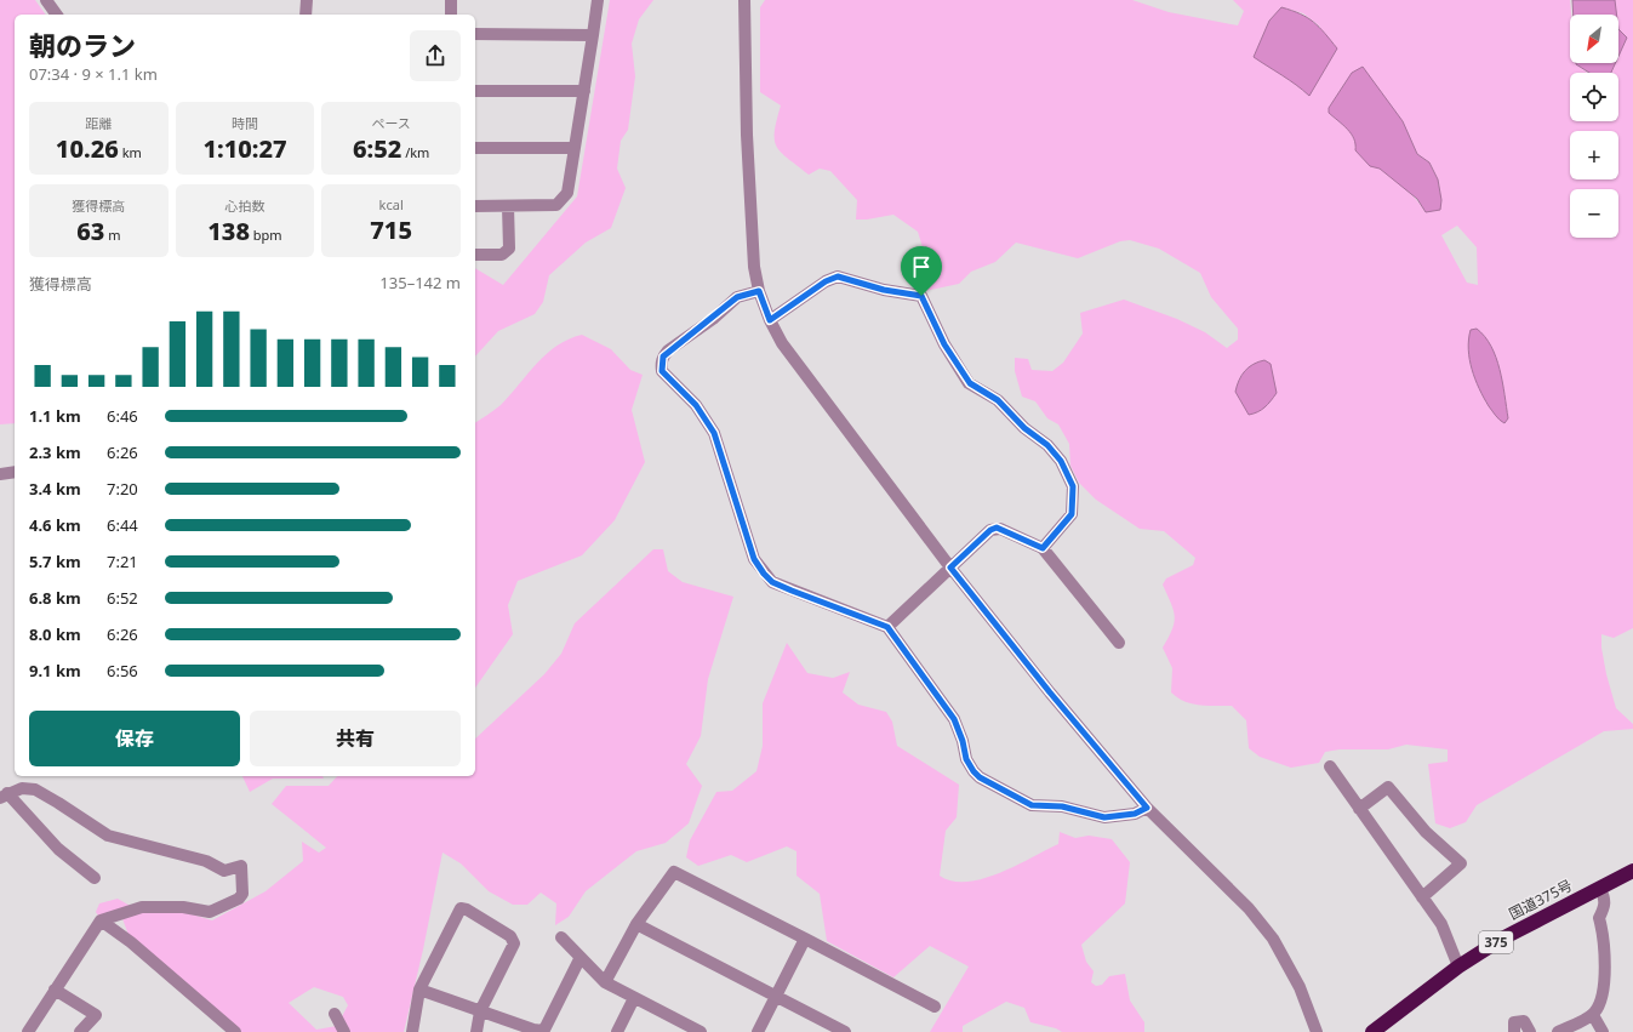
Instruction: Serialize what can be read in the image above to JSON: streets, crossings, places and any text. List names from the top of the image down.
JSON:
{
  "streets": {
    "highway": ["国道375号", "375"]
  },
  "north": "bottom left",
  "page": {
    "map_buttons": ["+", "−"],
    "heading": ["朝のラン", "07:34 · 9 × 1.1 km"],
    "stats": [
      ["距離", "10.26 km"],
      ["時間", "1:10:27"],
      ["ペース", "6:52 /km"],
      ["獲得標高", "63 m"],
      ["心拍数", "138 bpm"],
      ["kcal", "715"]
    ],
    "chart": ["獲得標高", "135–142 m"],
    "list": [
      {
        "name": "1.1 km",
        "note": "6:46"
      },
      {
        "name": "2.3 km",
        "note": "6:26"
      },
      {
        "name": "3.4 km",
        "note": "7:20"
      },
      {
        "name": "4.6 km",
        "note": "6:44"
      },
      {
        "name": "5.7 km",
        "note": "7:21"
      },
      {
        "name": "6.8 km",
        "note": "6:52"
      },
      {
        "name": "8.0 km",
        "note": "6:26"
      },
      {
        "name": "9.1 km",
        "note": "6:56"
      }
    ],
    "buttons": ["保存", "共有"]
  }
}
